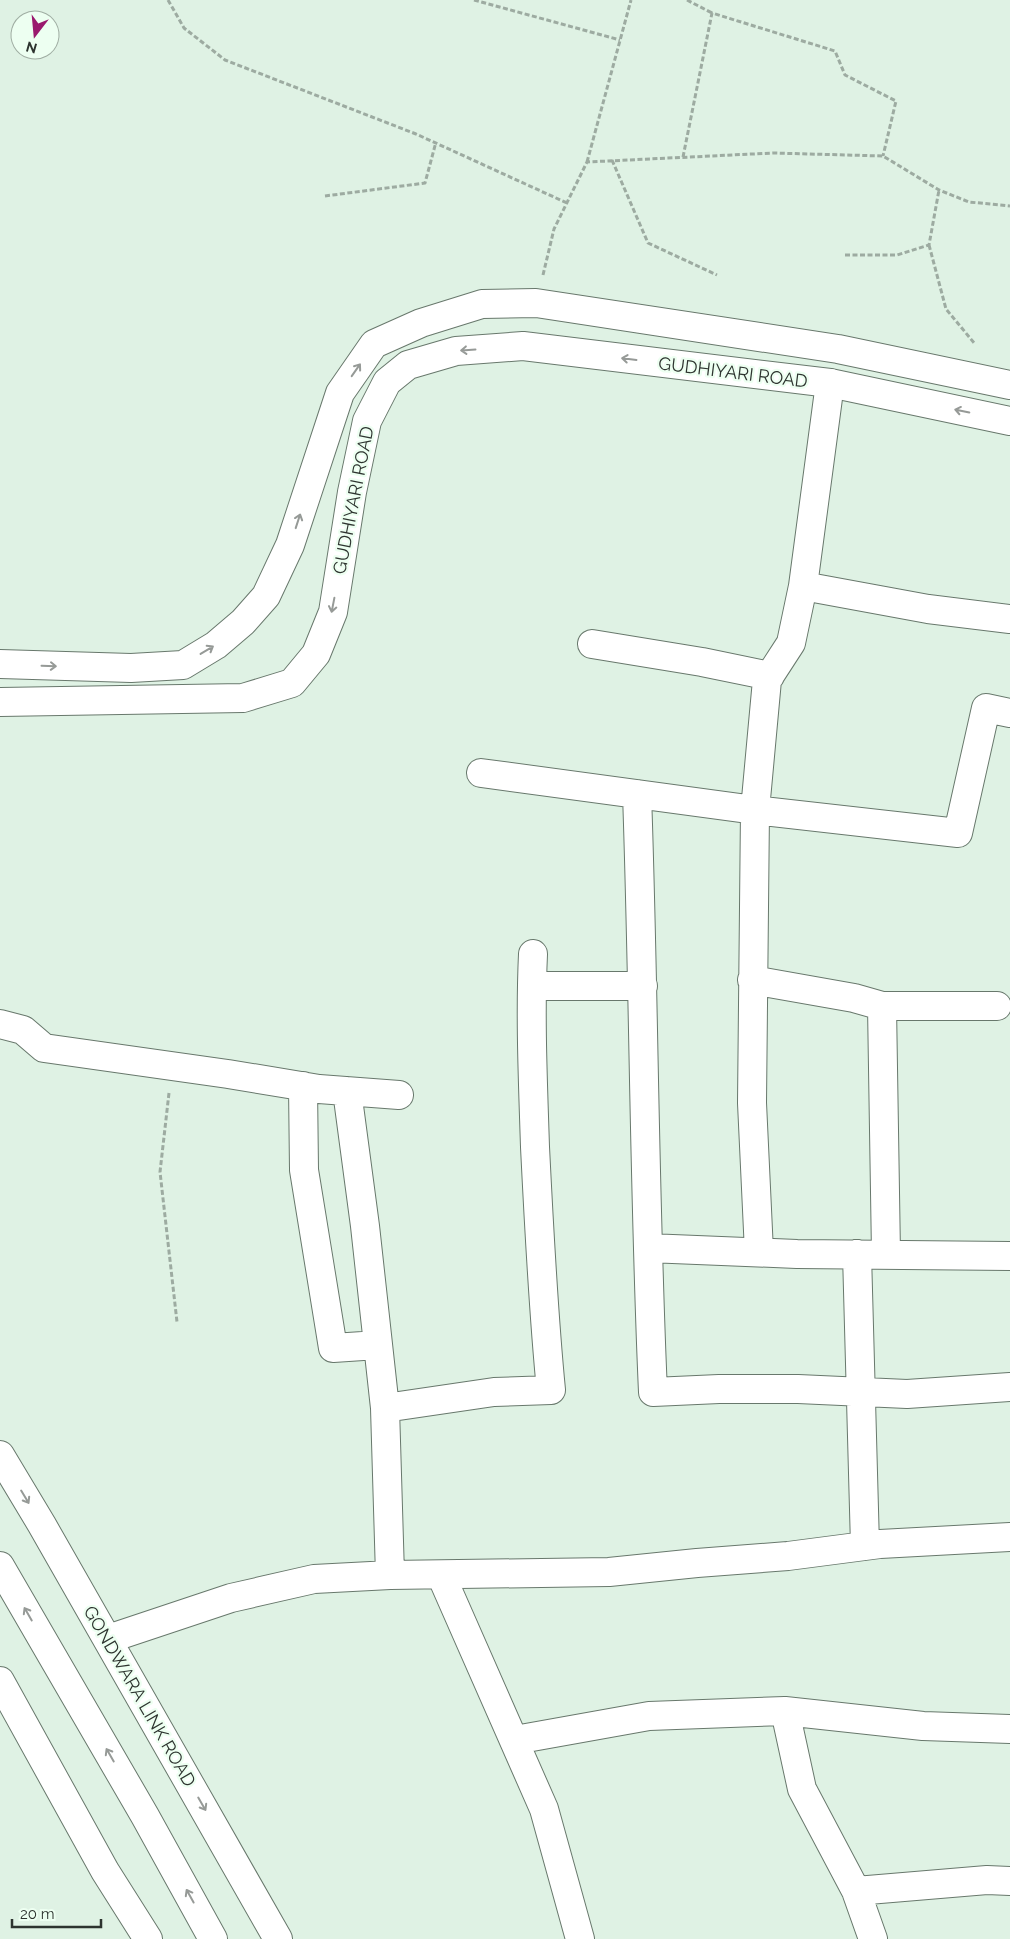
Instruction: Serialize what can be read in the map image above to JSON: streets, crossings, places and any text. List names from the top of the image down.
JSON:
{
  "streets": {
    "street": ["GUDHIYARI ROAD", "GONDWARA LINK ROAD"]
  },
  "scale_bar": "20 m",
  "north": "bottom"
}
